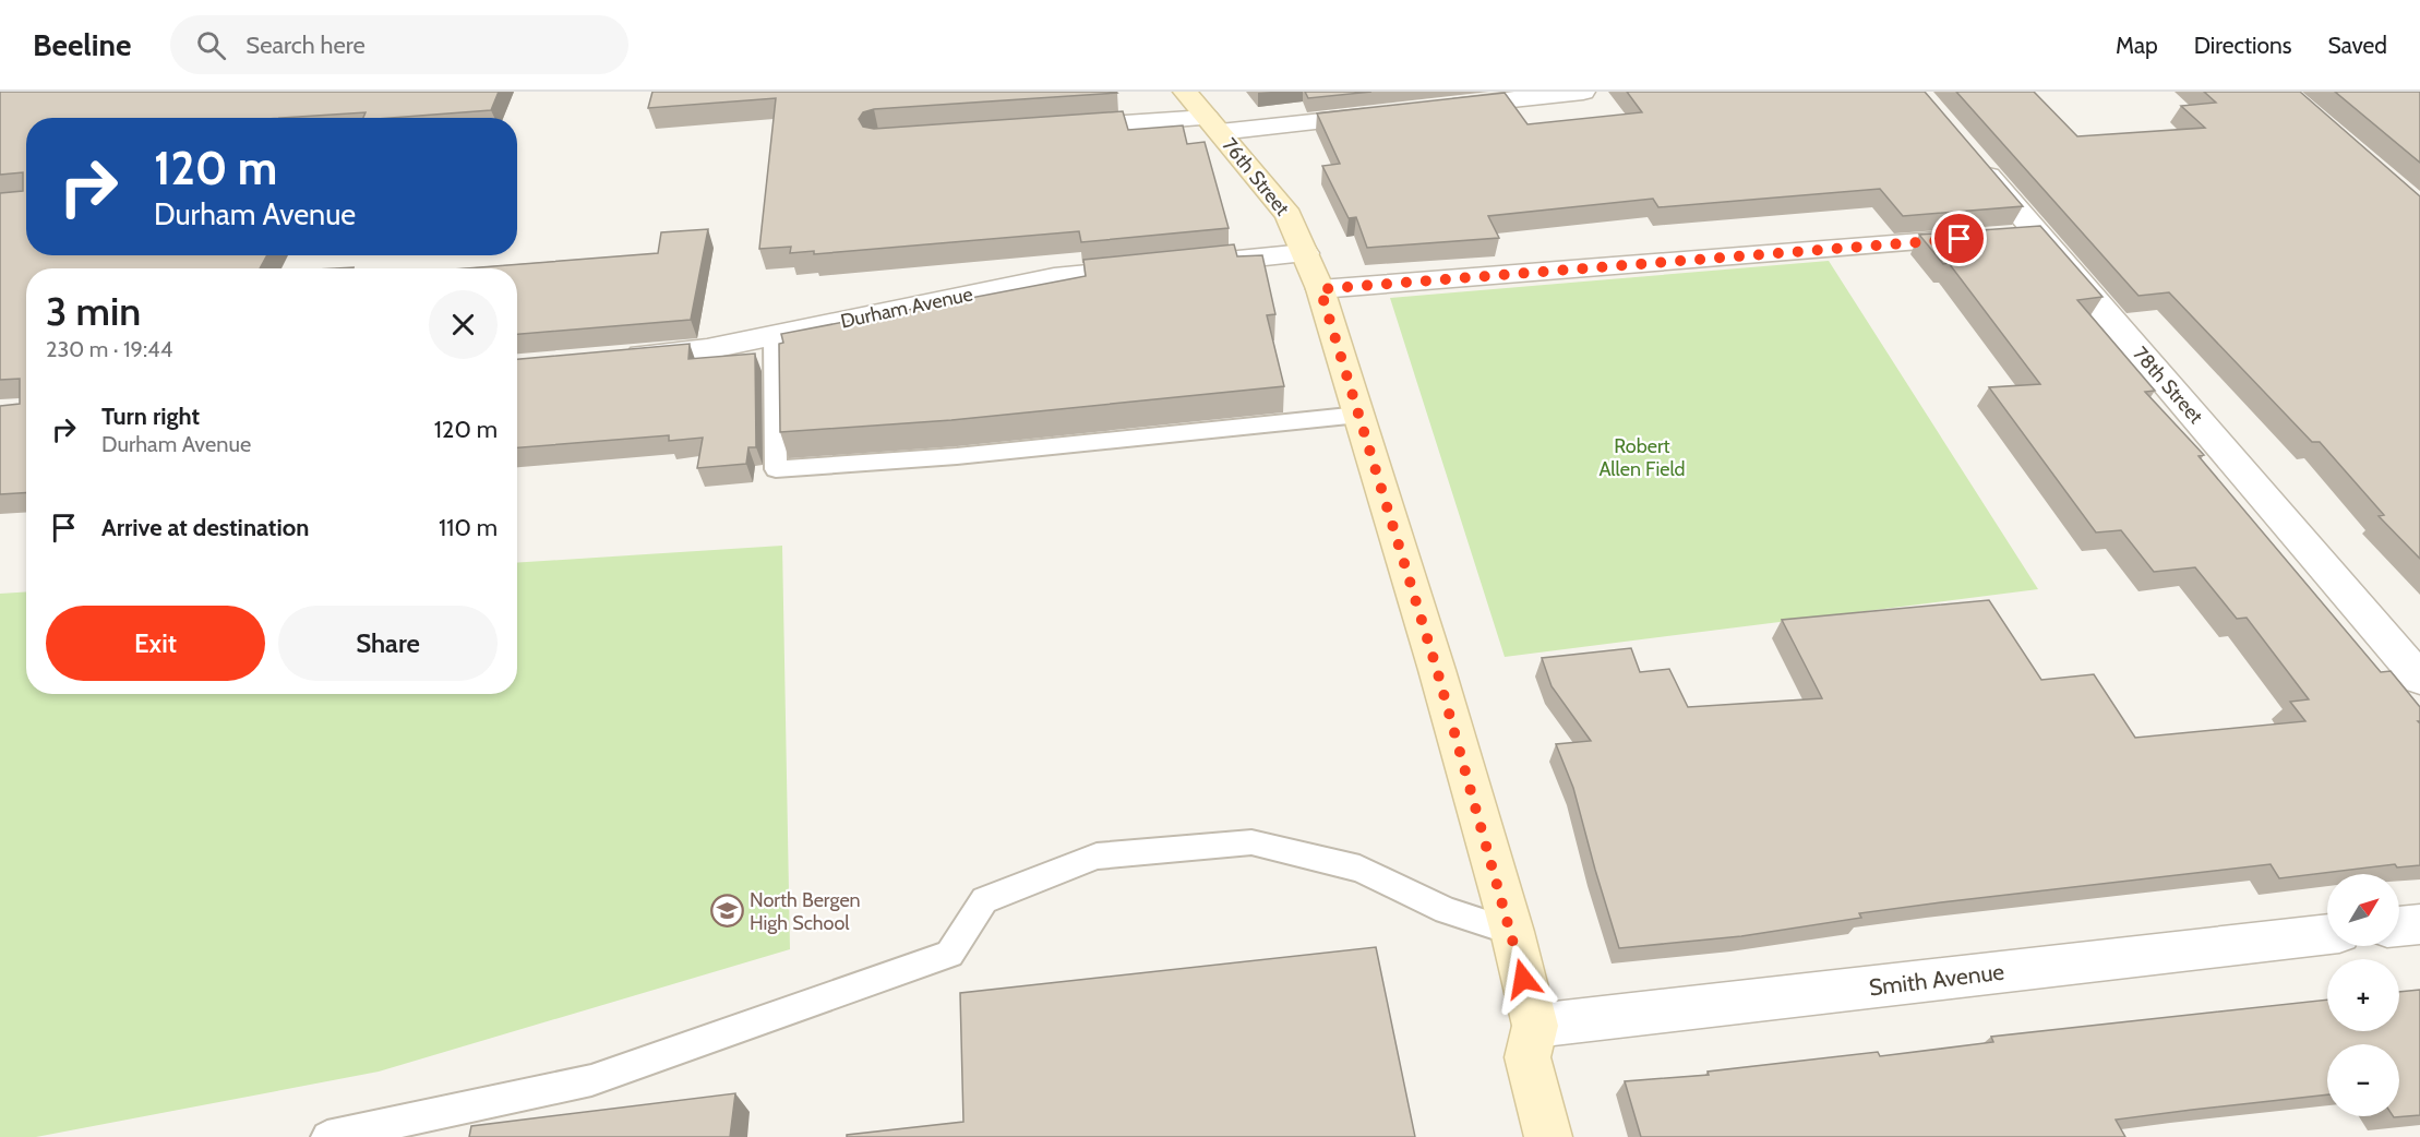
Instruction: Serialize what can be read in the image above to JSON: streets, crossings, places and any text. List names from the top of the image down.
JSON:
{
  "streets": {
    "street": [
      "76th Street",
      "Durham Avenue",
      "78th Street",
      "Smith Avenue"
    ]
  },
  "crossings": [
    ["76th Street", "Durham Avenue"],
    ["76th Street", "Smith Avenue"]
  ],
  "parks": ["Robert Allen Field"],
  "places": {
    "school or university": ["North Bergen High School"]
  },
  "north": "top right",
  "page": {
    "header": "Beeline",
    "search": "Search here",
    "nav": ["Map", "Directions", "Saved"],
    "turn": ["120 m", "Durham Avenue"],
    "heading": ["3 min", "230 m · 19:44"],
    "list": [
      {
        "name": "Turn right",
        "note": "Durham Avenue",
        "value": "120 m"
      },
      {
        "name": "Arrive at destination",
        "value": "110 m"
      }
    ],
    "buttons": ["Exit", "Share"],
    "map_buttons": ["+", "−"]
  }
}
